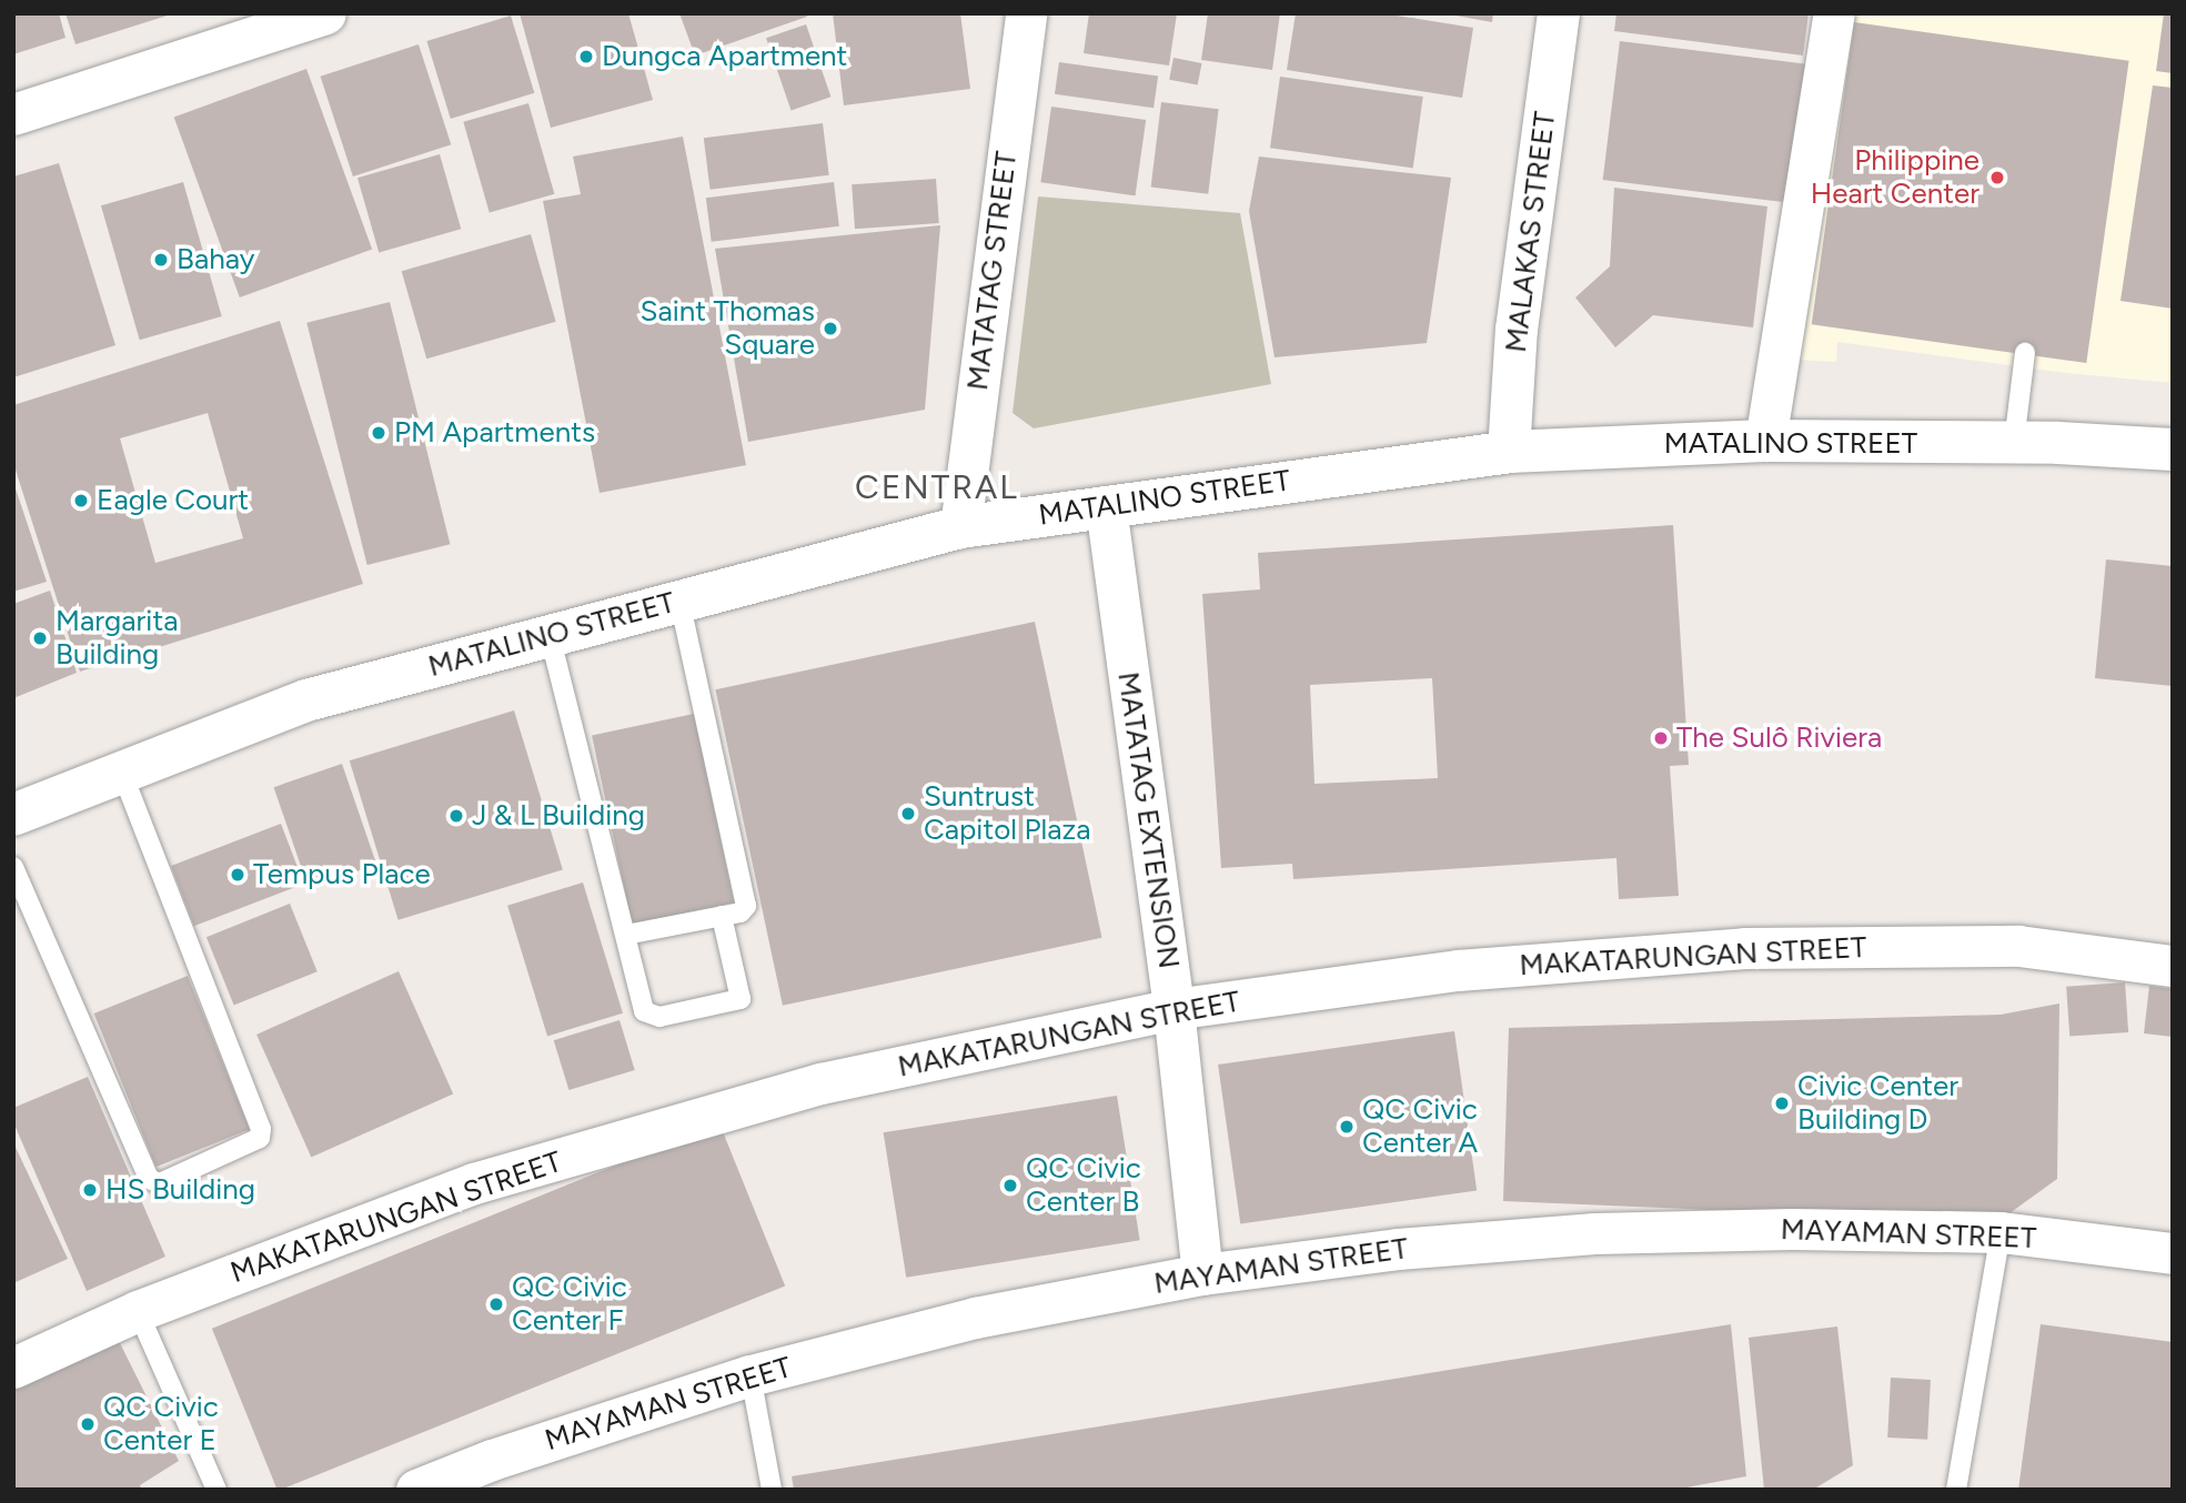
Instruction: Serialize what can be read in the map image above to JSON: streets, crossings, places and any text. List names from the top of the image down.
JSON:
{
  "streets": {
    "street": [
      "MALAKAS STREET",
      "MATATAG STREET",
      "MATALINO STREET",
      "MATATAG EXTENSION",
      "MAKATARUNGAN STREET",
      "MAYAMAN STREET"
    ]
  },
  "crossings": [
    ["MALAKAS STREET", "MATALINO STREET"],
    ["MATATAG STREET", "MATALINO STREET"],
    ["MATALINO STREET", "MATATAG EXTENSION"],
    ["MATATAG EXTENSION", "MAKATARUNGAN STREET"],
    ["MATATAG EXTENSION", "MAYAMAN STREET"]
  ],
  "districts": ["CENTRAL"],
  "places": [
    "Dungca Apartment",
    "Philippine Heart Center",
    "Bahay",
    "Saint Thomas Square",
    "PM Apartments",
    "Eagle Court",
    "Margarita Building",
    "The Sulô Riviera",
    "Suntrust Capitol Plaza",
    "J & L Building",
    "Tempus Place",
    "Civic Center Building D",
    "QC Civic Center A",
    "QC Civic Center B",
    "HS Building",
    "QC Civic Center F",
    "QC Civic Center E"
  ]
}
